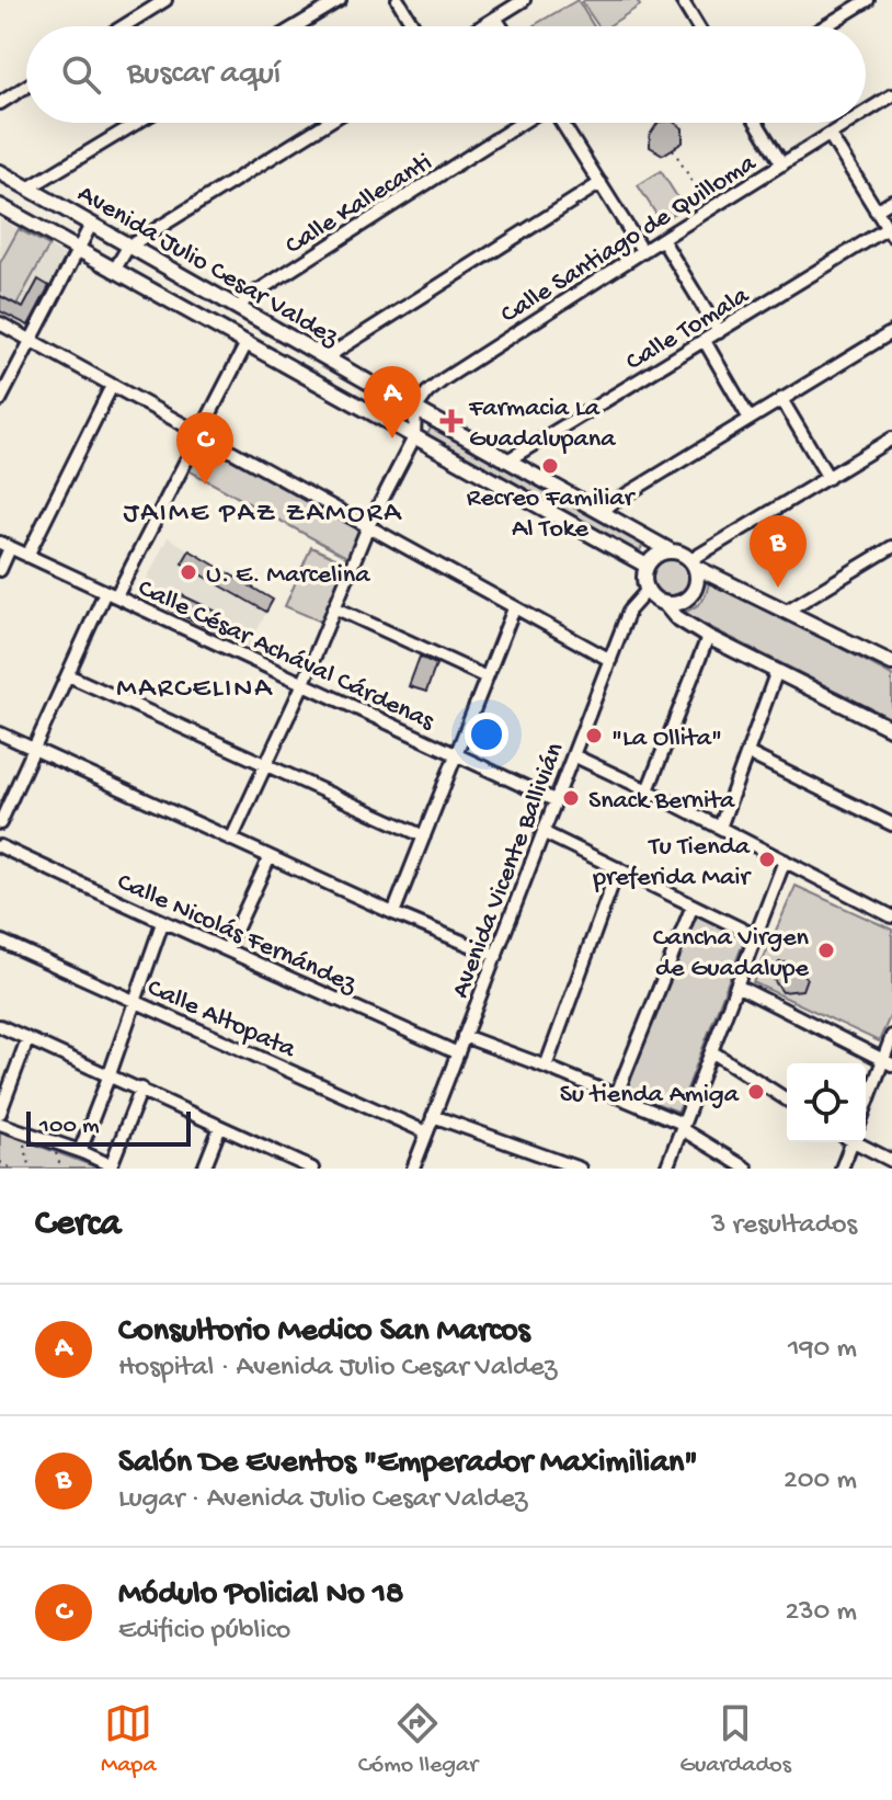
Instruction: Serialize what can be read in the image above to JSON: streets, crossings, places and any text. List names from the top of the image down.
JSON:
{
  "streets": {
    "main road": ["Avenida Julio Cesar Valdez"],
    "street": [
      "Calle Kallecanti",
      "Calle Santiago de Quilloma",
      "Calle Tomala",
      "Calle César Achával Cárdenas",
      "Avenida Vicente Ballivián",
      "Calle Nicolás Fernández",
      "Calle Altopata"
    ]
  },
  "crossings": [
    ["Calle Kallecanti", "Avenida Julio Cesar Valdez"],
    ["Calle Santiago de Quilloma", "Avenida Julio Cesar Valdez"],
    ["Avenida Julio Cesar Valdez", "Calle Tomala"],
    ["Avenida Julio Cesar Valdez", "Avenida Vicente Ballivián"],
    ["Calle César Achával Cárdenas", "Avenida Vicente Ballivián"],
    ["Avenida Vicente Ballivián", "Calle Nicolás Fernández"],
    ["Avenida Vicente Ballivián", "Calle Altopata"]
  ],
  "districts": ["JAIME PAZ ZAMORA", "MARCELINA"],
  "places": {
    "health": ["Farmacia La Guadalupana"],
    "other": [
      "Recreo Familiar Al Toke",
      "U. E. Marcelina",
      "\"La Ollita\"",
      "Snack Bernita",
      "Tu Tienda preferida Mair",
      "Cancha Virgen de Guadalupe",
      "Su tienda Amiga"
    ]
  },
  "scale_bar": "100 m",
  "page": {
    "search": "Buscar aquí",
    "pins": ["A", "C", "B"],
    "scale": "100 m",
    "heading": ["Cerca", "3 resultados"],
    "list": [
      {
        "mark": "A",
        "name": "Consultorio Medico San Marcos",
        "note": "Hospital · Avenida Julio Cesar Valdez",
        "value": "190 m"
      },
      {
        "mark": "B",
        "name": "Salón De Eventos \"Emperador Maximilian\"",
        "note": "Lugar · Avenida Julio Cesar Valdez",
        "value": "200 m"
      },
      {
        "mark": "C",
        "name": "Módulo Policial No 18",
        "note": "Edificio público",
        "value": "230 m"
      }
    ],
    "nav": ["Mapa", "Cómo llegar", "Guardados"]
  }
}
